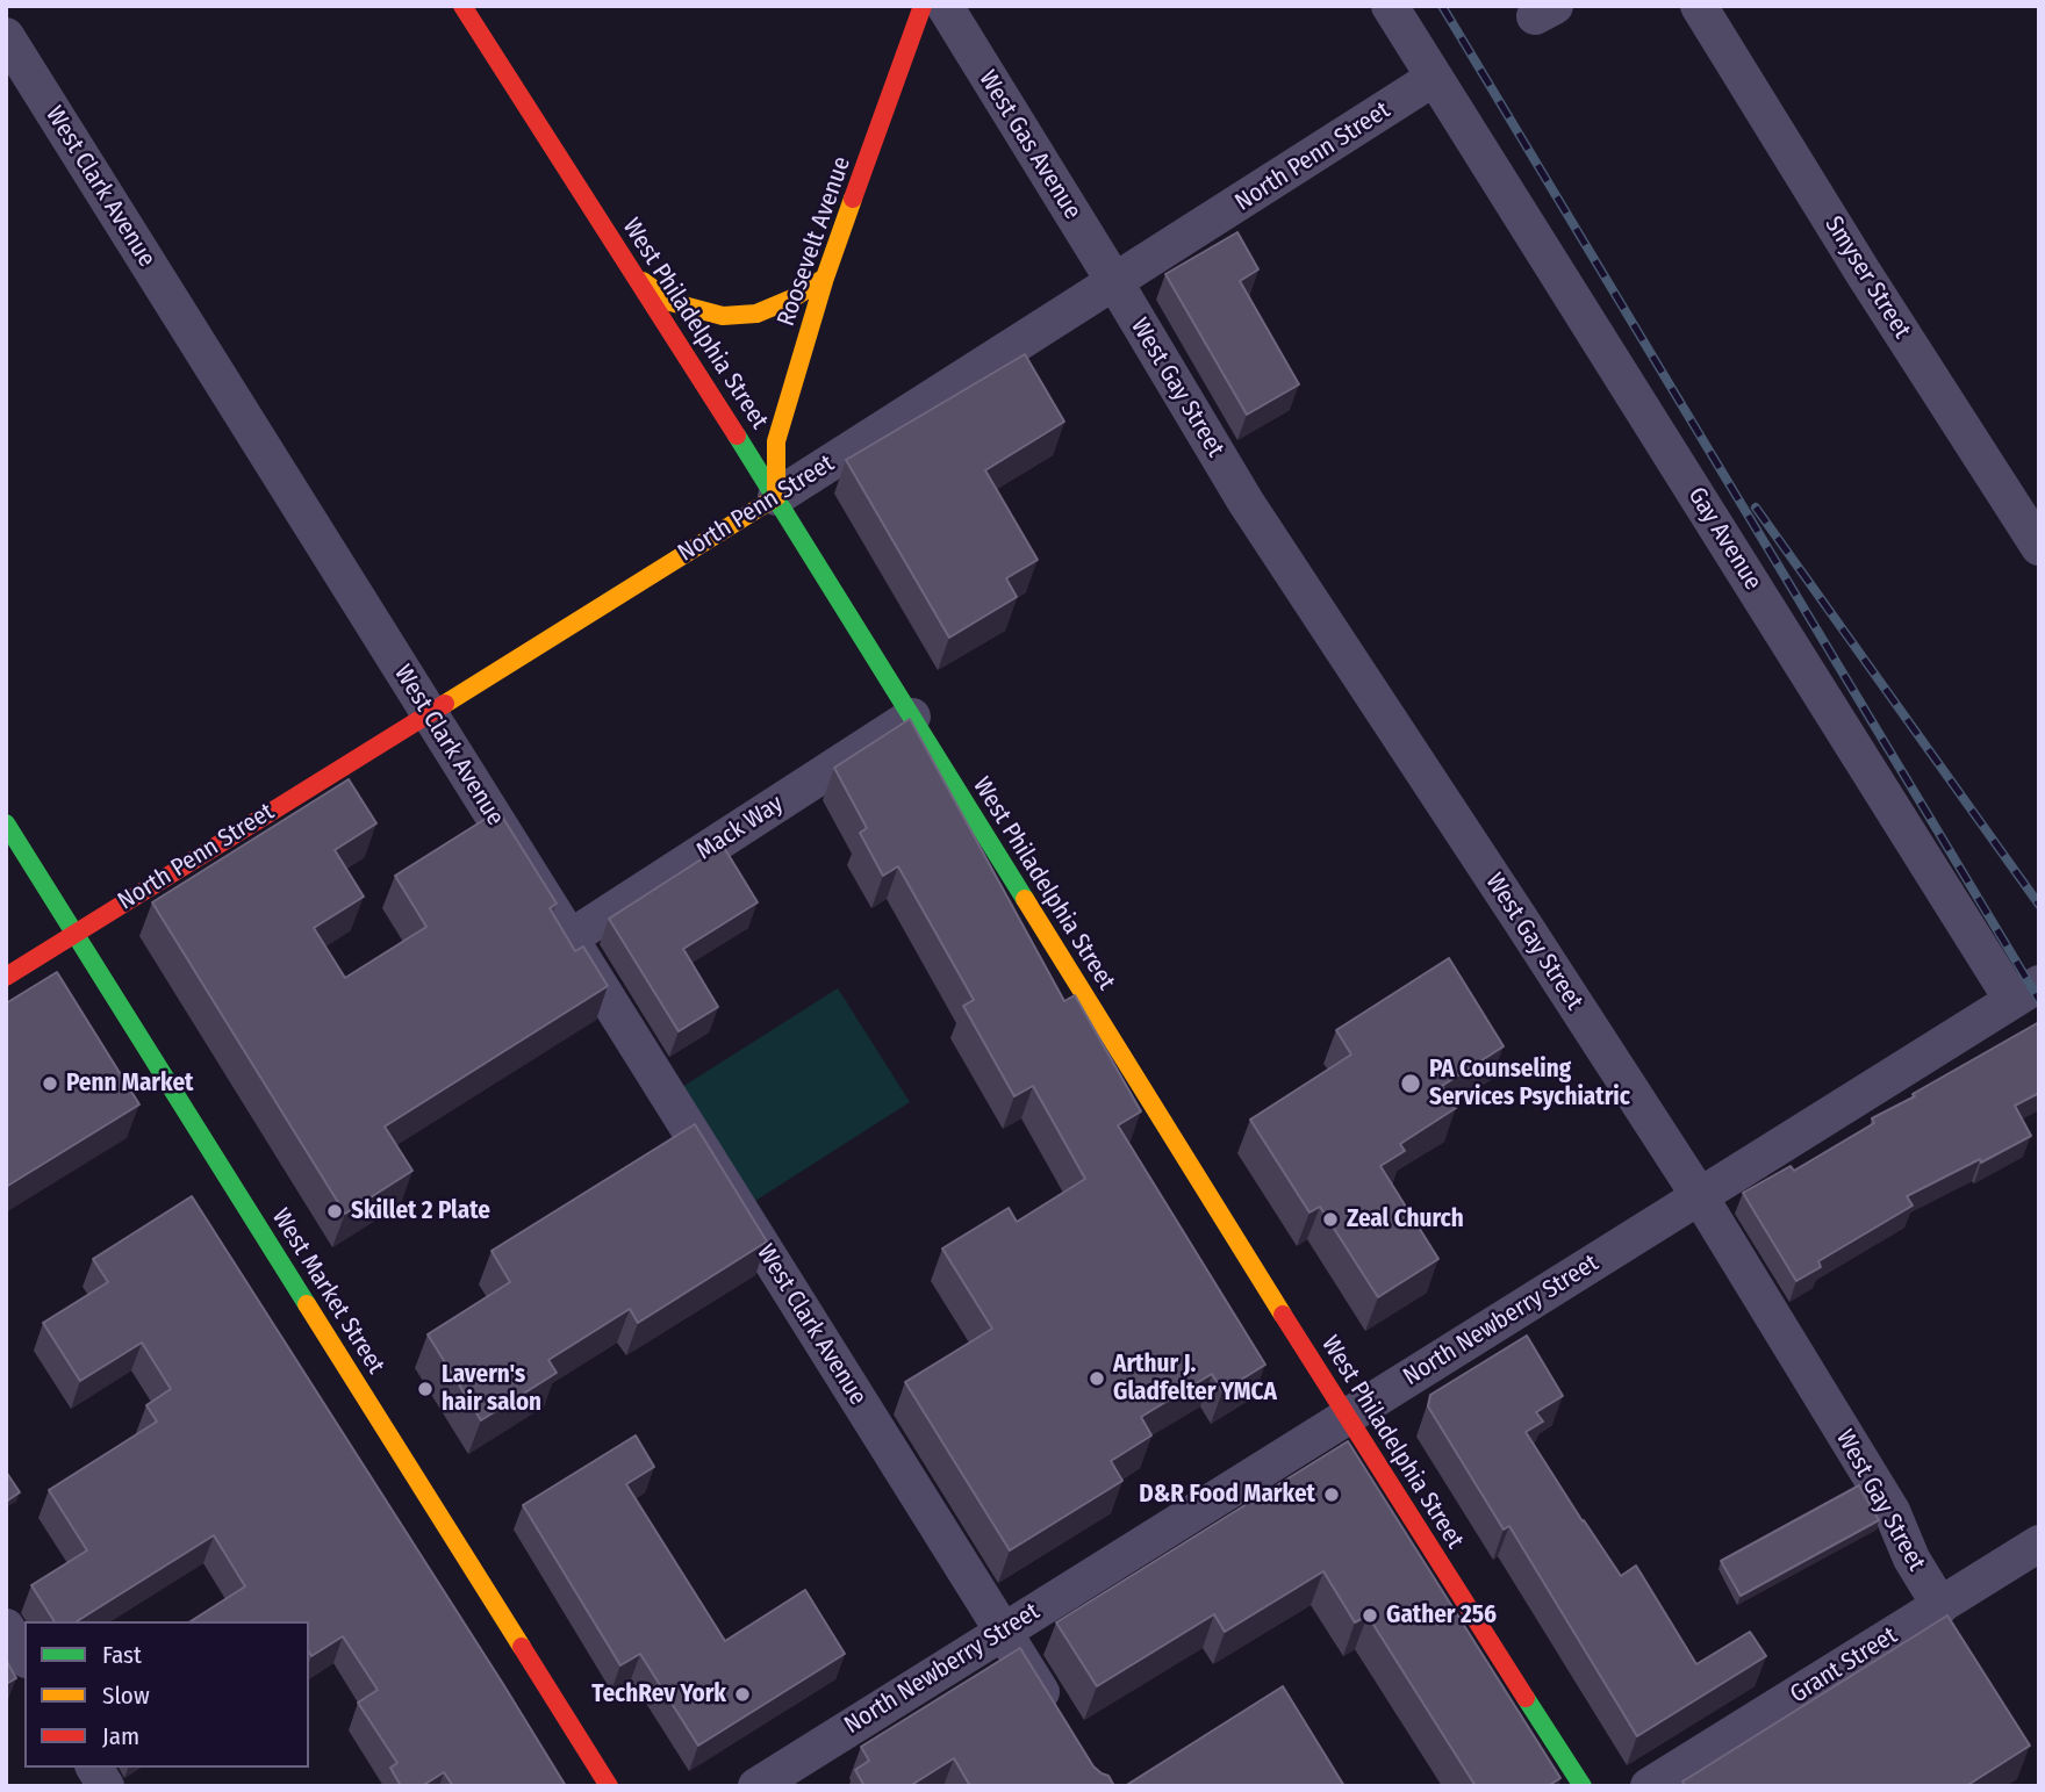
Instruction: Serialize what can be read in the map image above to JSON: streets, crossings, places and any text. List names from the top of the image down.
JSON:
{
  "streets": {
    "main road": [
      "North Penn Street",
      "Roosevelt Avenue",
      "West Philadelphia Street",
      "West Market Street"
    ],
    "street": [
      "West Gas Avenue",
      "West Clark Avenue",
      "Smyser Street",
      "West Gay Street",
      "Gay Avenue",
      "Mack Way",
      "North Newberry Street",
      "Grant Street"
    ]
  },
  "crossings": [
    ["West Gas Avenue", "North Penn Street"],
    ["West Gas Avenue", "West Gay Street"],
    ["North Penn Street", "West Clark Avenue"],
    ["North Penn Street", "Roosevelt Avenue"],
    ["North Penn Street", "West Philadelphia Street"],
    ["North Penn Street", "West Gay Street"],
    ["North Penn Street", "Gay Avenue"],
    ["North Penn Street", "West Market Street"],
    ["West Clark Avenue", "Mack Way"],
    ["West Clark Avenue", "North Newberry Street"],
    ["Roosevelt Avenue", "West Philadelphia Street"],
    ["West Philadelphia Street", "Mack Way"],
    ["West Philadelphia Street", "North Newberry Street"],
    ["West Gay Street", "North Newberry Street"],
    ["West Gay Street", "Grant Street"],
    ["Gay Avenue", "North Newberry Street"]
  ],
  "places": [
    "Penn Market",
    "PA Counseling Services Psychiatric",
    "Skillet 2 Plate",
    "Zeal Church",
    "Arthur J. Gladfelter YMCA",
    "Lavern's hair salon",
    "D&R Food Market",
    "Gather 256",
    "TechRev York"
  ],
  "legend": ["Fast", "Slow", "Jam"]
}
